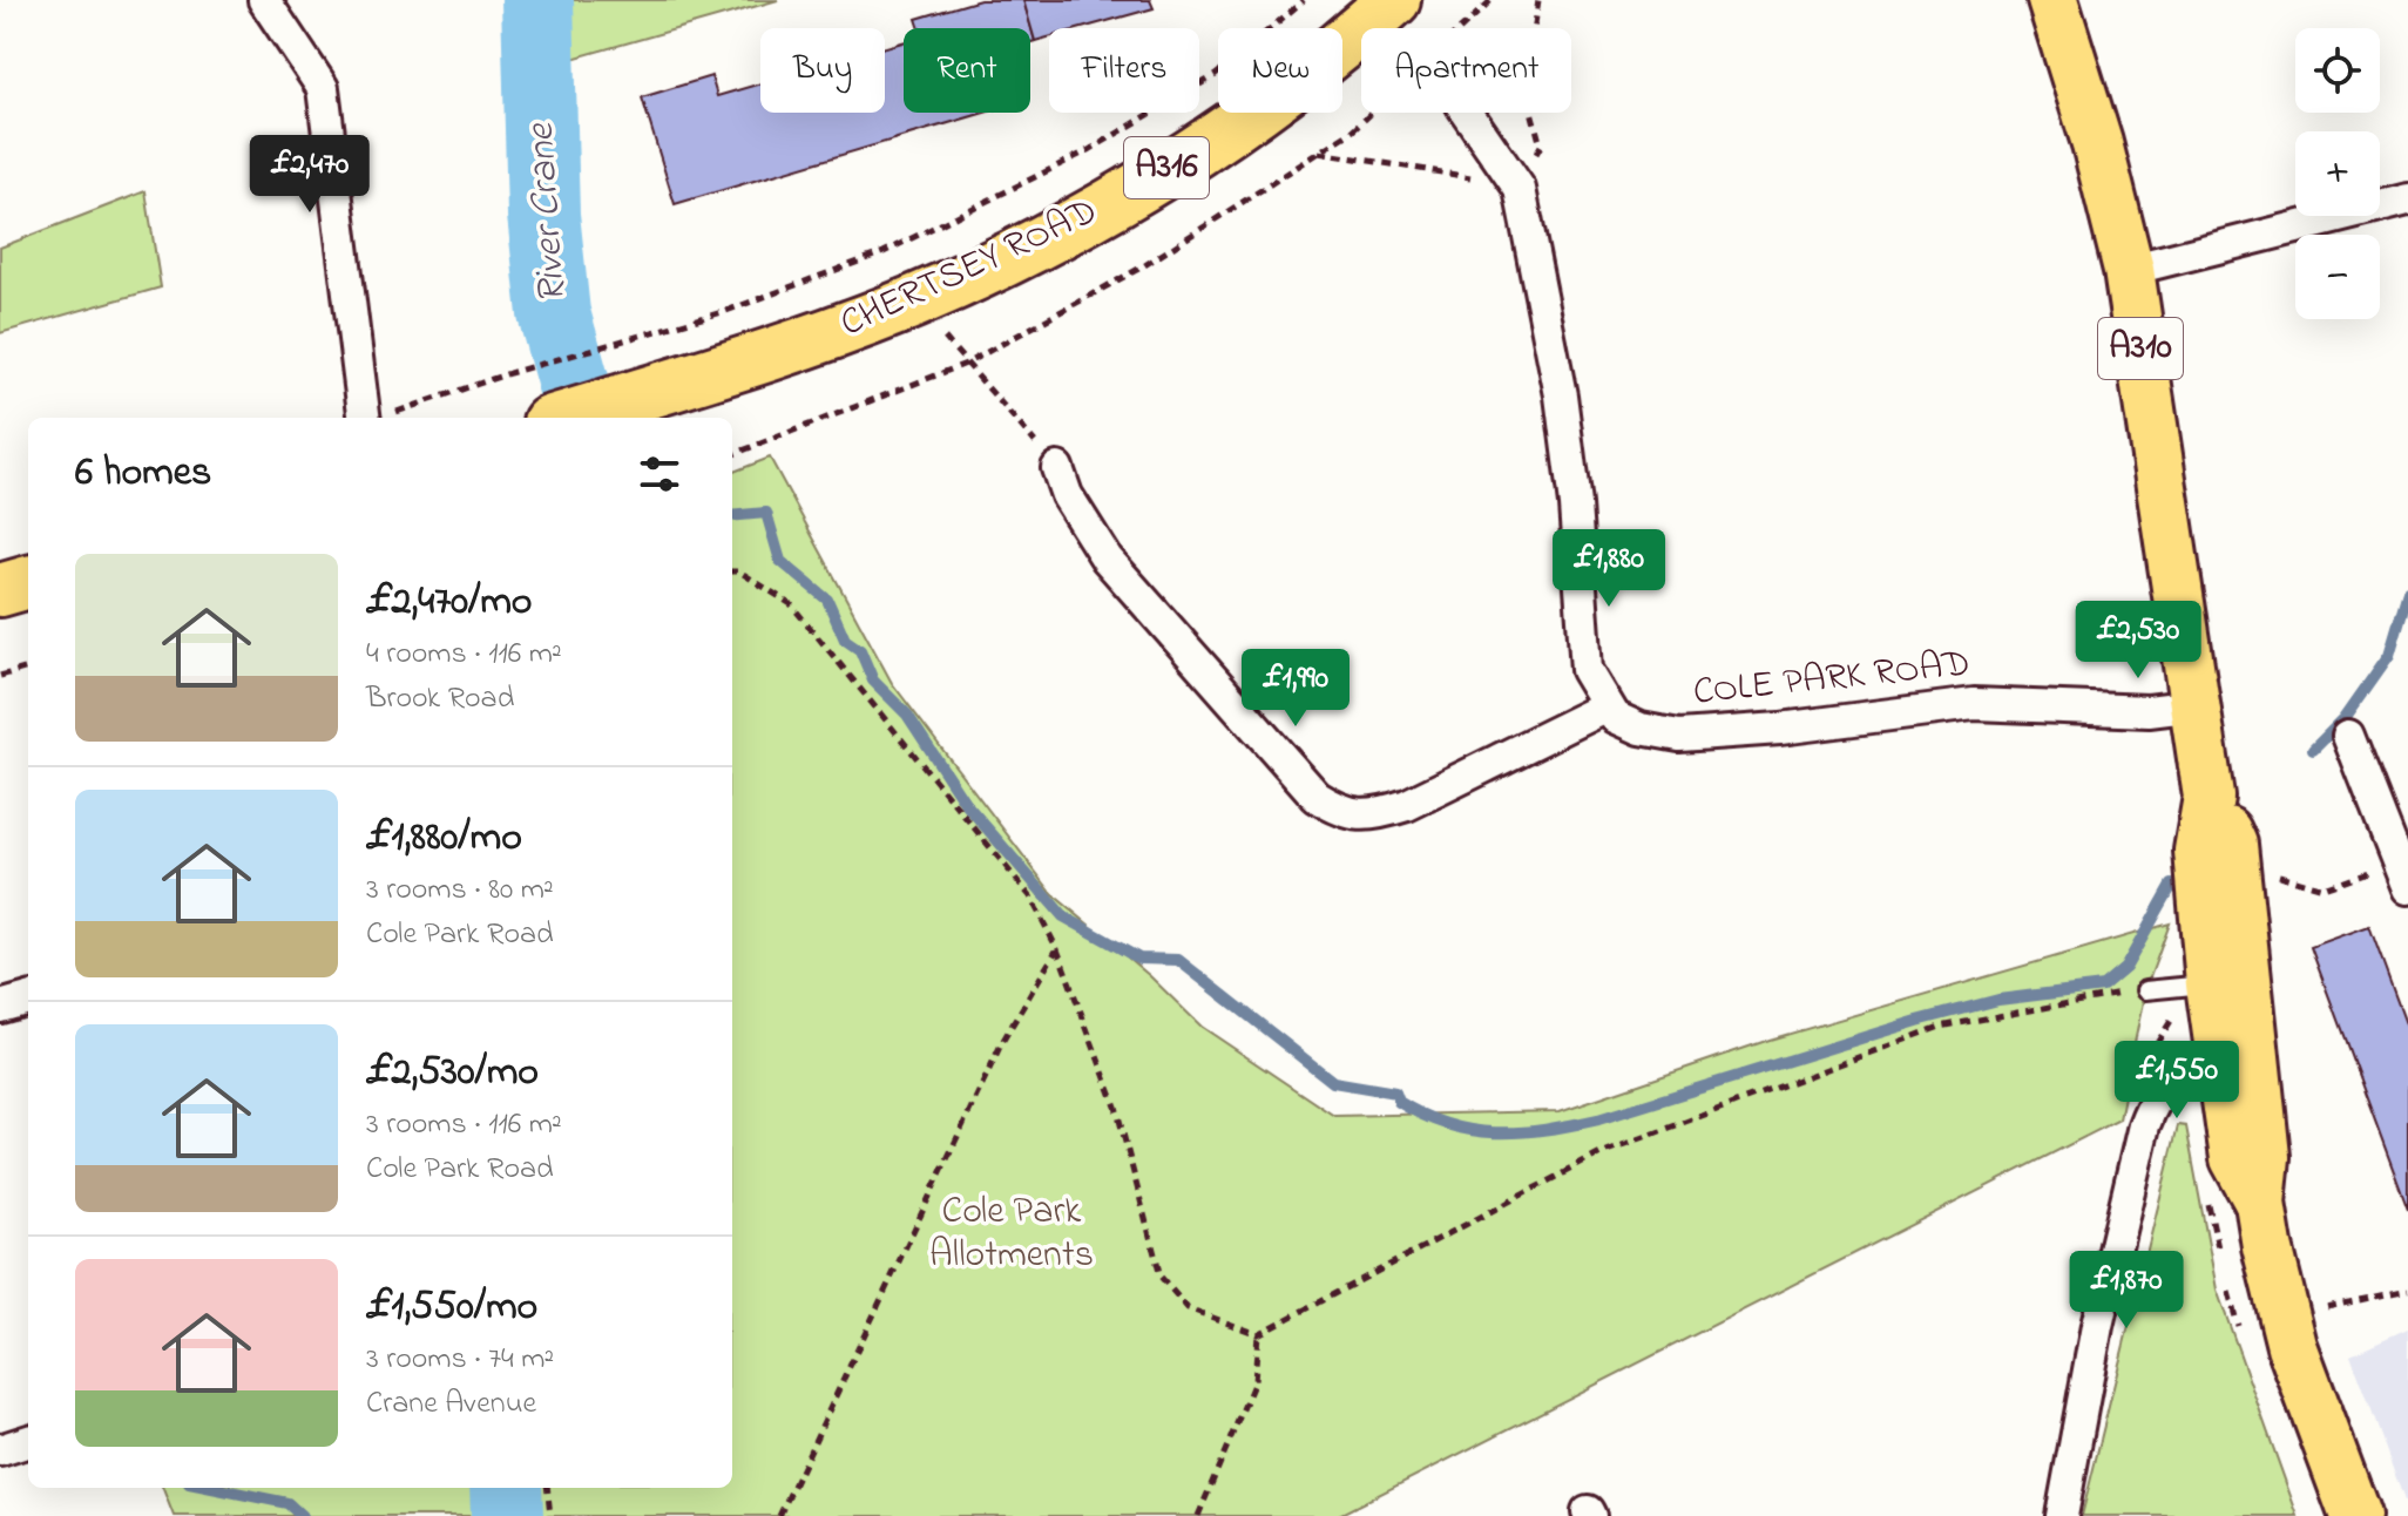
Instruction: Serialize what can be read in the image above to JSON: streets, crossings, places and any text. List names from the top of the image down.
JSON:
{
  "streets": {
    "highway": ["A316", "CHERTSEY ROAD"],
    "main road": ["A310"],
    "street": ["COLE PARK ROAD"]
  },
  "crossings": [
    ["A310", "COLE PARK ROAD"]
  ],
  "water": ["River Crane"],
  "parks": ["Cole Park Allotments"],
  "page": {
    "map_buttons": ["+", "−"],
    "chip": [
      "Buy",
      "Rent",
      "Filters",
      "New",
      "Apartment"
    ],
    "price": [
      "£2,470",
      "£1,880",
      "£2,530",
      "£1,990",
      "£1,550",
      "£1,870"
    ],
    "heading": "6 homes",
    "list": [
      {
        "name": "£2,470/mo",
        "note": "4 rooms · 116 m² · Brook Road"
      },
      {
        "name": "£1,880/mo",
        "note": "3 rooms · 80 m² · Cole Park Road"
      },
      {
        "name": "£2,530/mo",
        "note": "3 rooms · 116 m² · Cole Park Road"
      },
      {
        "name": "£1,550/mo",
        "note": "3 rooms · 74 m² · Crane Avenue"
      }
    ]
  }
}
